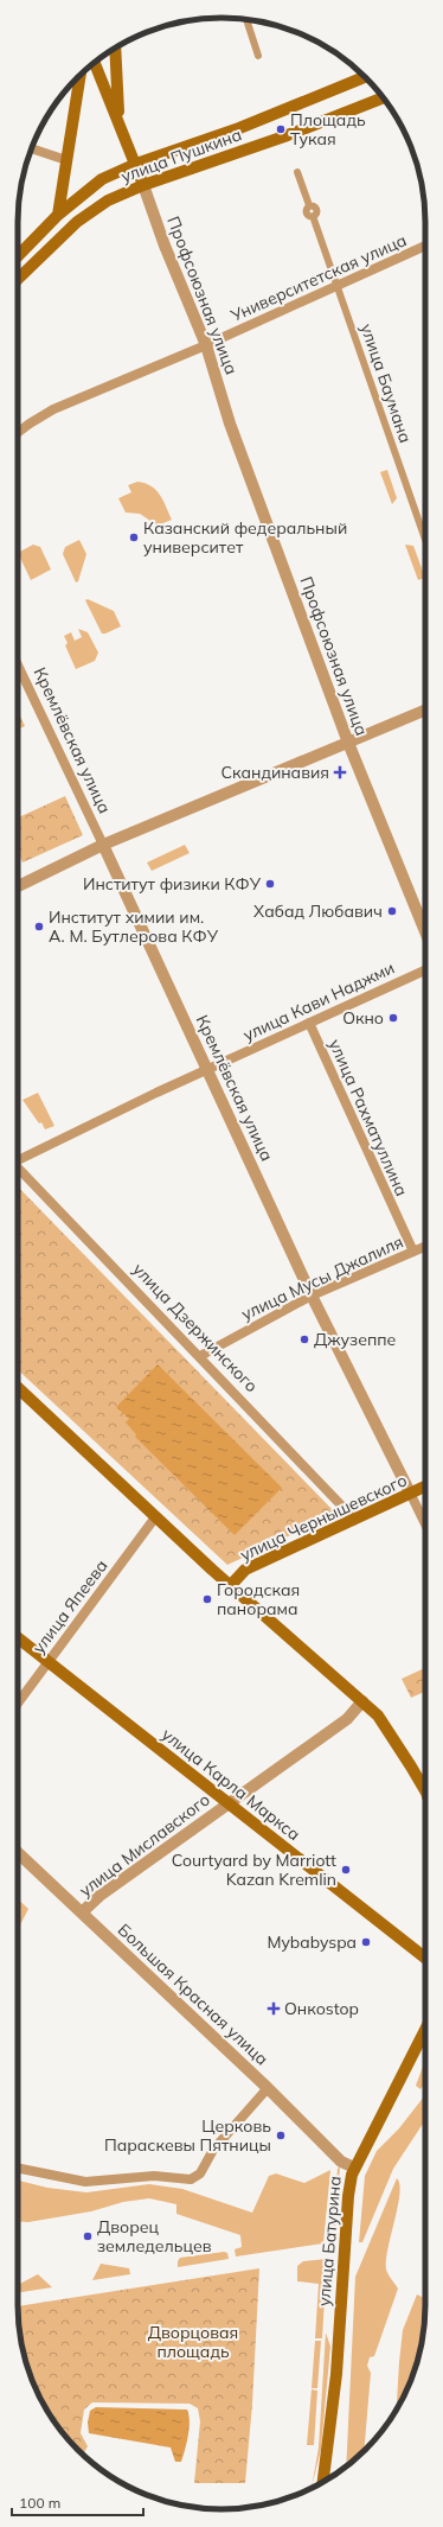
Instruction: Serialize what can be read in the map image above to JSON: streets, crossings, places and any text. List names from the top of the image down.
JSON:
{
  "streets": {
    "main road": [
      "улица Пушкина",
      "улица Чернышевского",
      "улица Карла Маркса",
      "улица Батурина"
    ],
    "street": [
      "Университетская улица",
      "Профсоюзная улица",
      "улица Баумана",
      "Кремлёвская улица",
      "улица Кави Наджми",
      "улица Рахматуллина",
      "улица Мусы Джалиля",
      "улица Дзержинского",
      "улица Япеева",
      "улица Миславского",
      "Большая Красная улица"
    ]
  },
  "crossings": [
    ["улица Пушкина", "Профсоюзная улица"],
    ["Университетская улица", "Профсоюзная улица"],
    ["Университетская улица", "улица Баумана"],
    ["Кремлёвская улица", "улица Кави Наджми"],
    ["Кремлёвская улица", "улица Мусы Джалиля"],
    ["Кремлёвская улица", "улица Чернышевского"],
    ["улица Кави Наджми", "улица Рахматуллина"],
    ["улица Рахматуллина", "улица Мусы Джалиля"],
    ["улица Мусы Джалиля", "улица Дзержинского"],
    ["улица Дзержинского", "улица Чернышевского"],
    ["улица Япеева", "улица Карла Маркса"],
    ["улица Карла Маркса", "улица Миславского"],
    ["улица Миславского", "Большая Красная улица"],
    ["Большая Красная улица", "улица Батурина"]
  ],
  "parks": ["Дворцовая площадь"],
  "places": {
    "other": [
      "Площадь Тукая",
      "Казанский федеральный университет",
      "Институт физики КФУ",
      "Хабад Любавич",
      "Институт химии им. А. М. Бутлерова КФУ",
      "Окно",
      "Джузеппе",
      "Городская панорама",
      "Courtyard by Marriott Kazan Kremlin",
      "Mybabyspa",
      "Церковь Параскевы Пятницы",
      "Дворец земледельцев"
    ],
    "health": ["Скандинавия", "Онкоstop"]
  },
  "scale_bar": "100 m"
}
